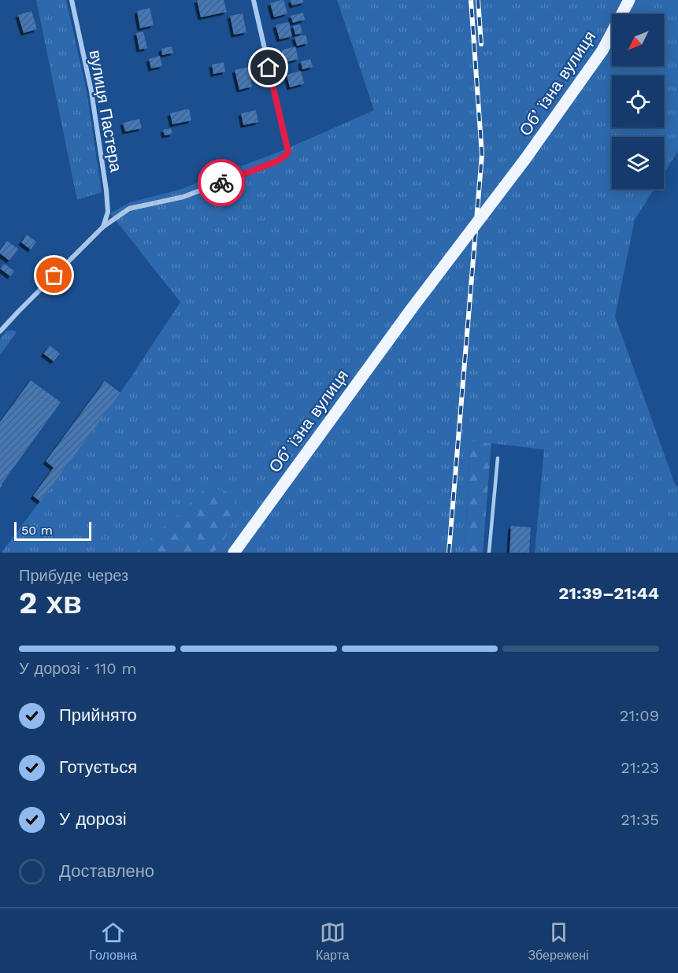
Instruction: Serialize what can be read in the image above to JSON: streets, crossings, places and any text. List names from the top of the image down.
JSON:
{
  "streets": {
    "main road": ["Обʼїзна вулиця"],
    "street": ["вулиця Пастера"]
  },
  "scale_bar": "50 m",
  "north": "bottom left",
  "page": {
    "scale": "50 m",
    "heading": ["2 хв", "Прибуде через", "21:39–21:44"],
    "bar": "У дорозі · 110 m",
    "list": [
      ["Прийнято", "21:09"],
      ["Готується", "21:23"],
      ["У дорозі", "21:35"],
      "Доставлено"
    ],
    "tabs": ["Головна", "Карта", "Збережені"]
  }
}
